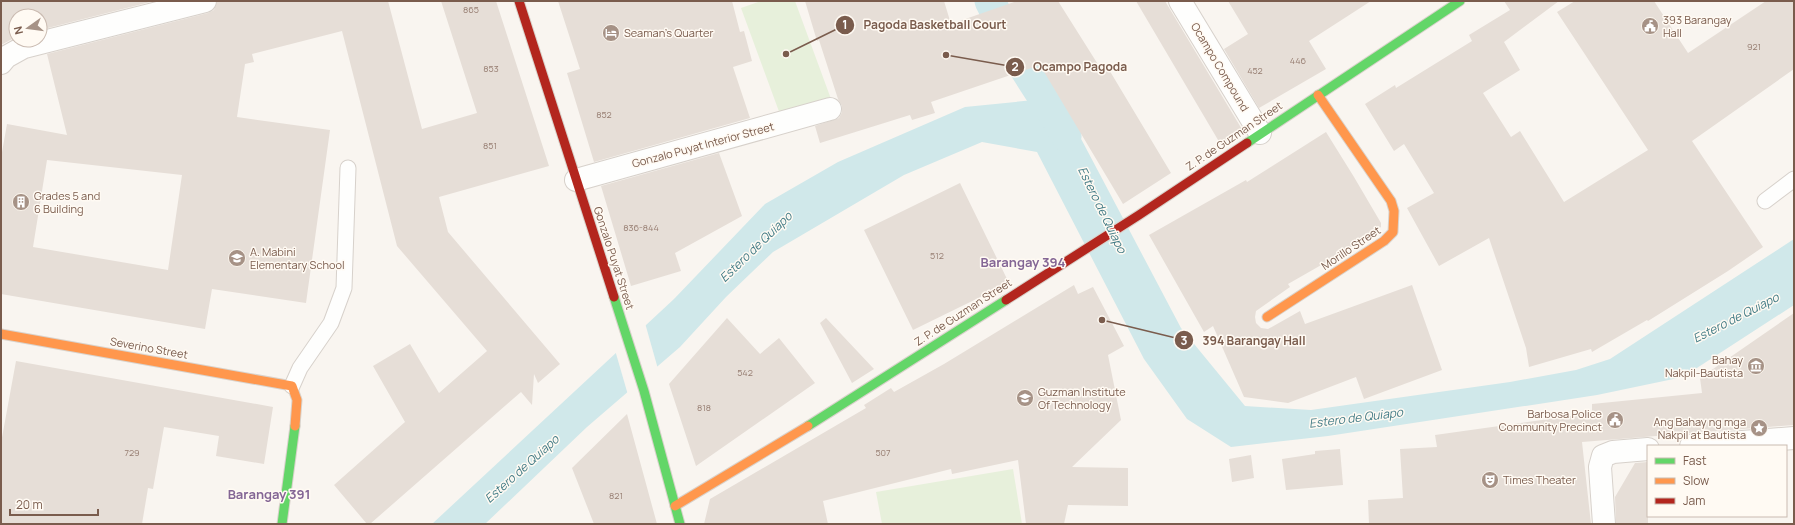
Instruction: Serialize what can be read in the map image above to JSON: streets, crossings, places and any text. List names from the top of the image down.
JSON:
{
  "streets": {
    "street": [
      "Ocampo Compound",
      "Z. P. de Guzman Street",
      "Gonzalo Puyat Interior Street",
      "Morillo Street",
      "Gonzalo Puyat Street",
      "Severino Street"
    ]
  },
  "crossings": [
    ["Ocampo Compound", "Z. P. de Guzman Street"],
    ["Z. P. de Guzman Street", "Morillo Street"],
    ["Z. P. de Guzman Street", "Gonzalo Puyat Street"],
    ["Gonzalo Puyat Interior Street", "Gonzalo Puyat Street"]
  ],
  "districts": ["Barangay 394", "Barangay 391"],
  "water": ["Estero de Quiapo"],
  "places": {
    "public building": ["393 Barangay Hall", "Barbosa Police Community Precinct"],
    "hotel": ["Seaman's Quarter"],
    "other": ["Pagoda Basketball Court", "Ocampo Pagoda", "394 Barangay Hall"],
    "building": ["Grades 5 and 6 Building"],
    "school or university": ["A. Mabini Elementary School", "Guzman Institute Of Technology"],
    "museum": ["Bahay Nakpil-Bautista"],
    "place": ["Ang Bahay ng mga Nakpil at Bautista"],
    "theatre": ["Times Theater"]
  },
  "house_numbers": [
    "865",
    "921",
    "446",
    "853",
    "452",
    "852",
    "851",
    "836-844",
    "512",
    "542",
    "818",
    "729",
    "507",
    "821"
  ],
  "legend": ["Fast", "Slow", "Jam"],
  "scale_bar": "20 m",
  "north": "left"
}
